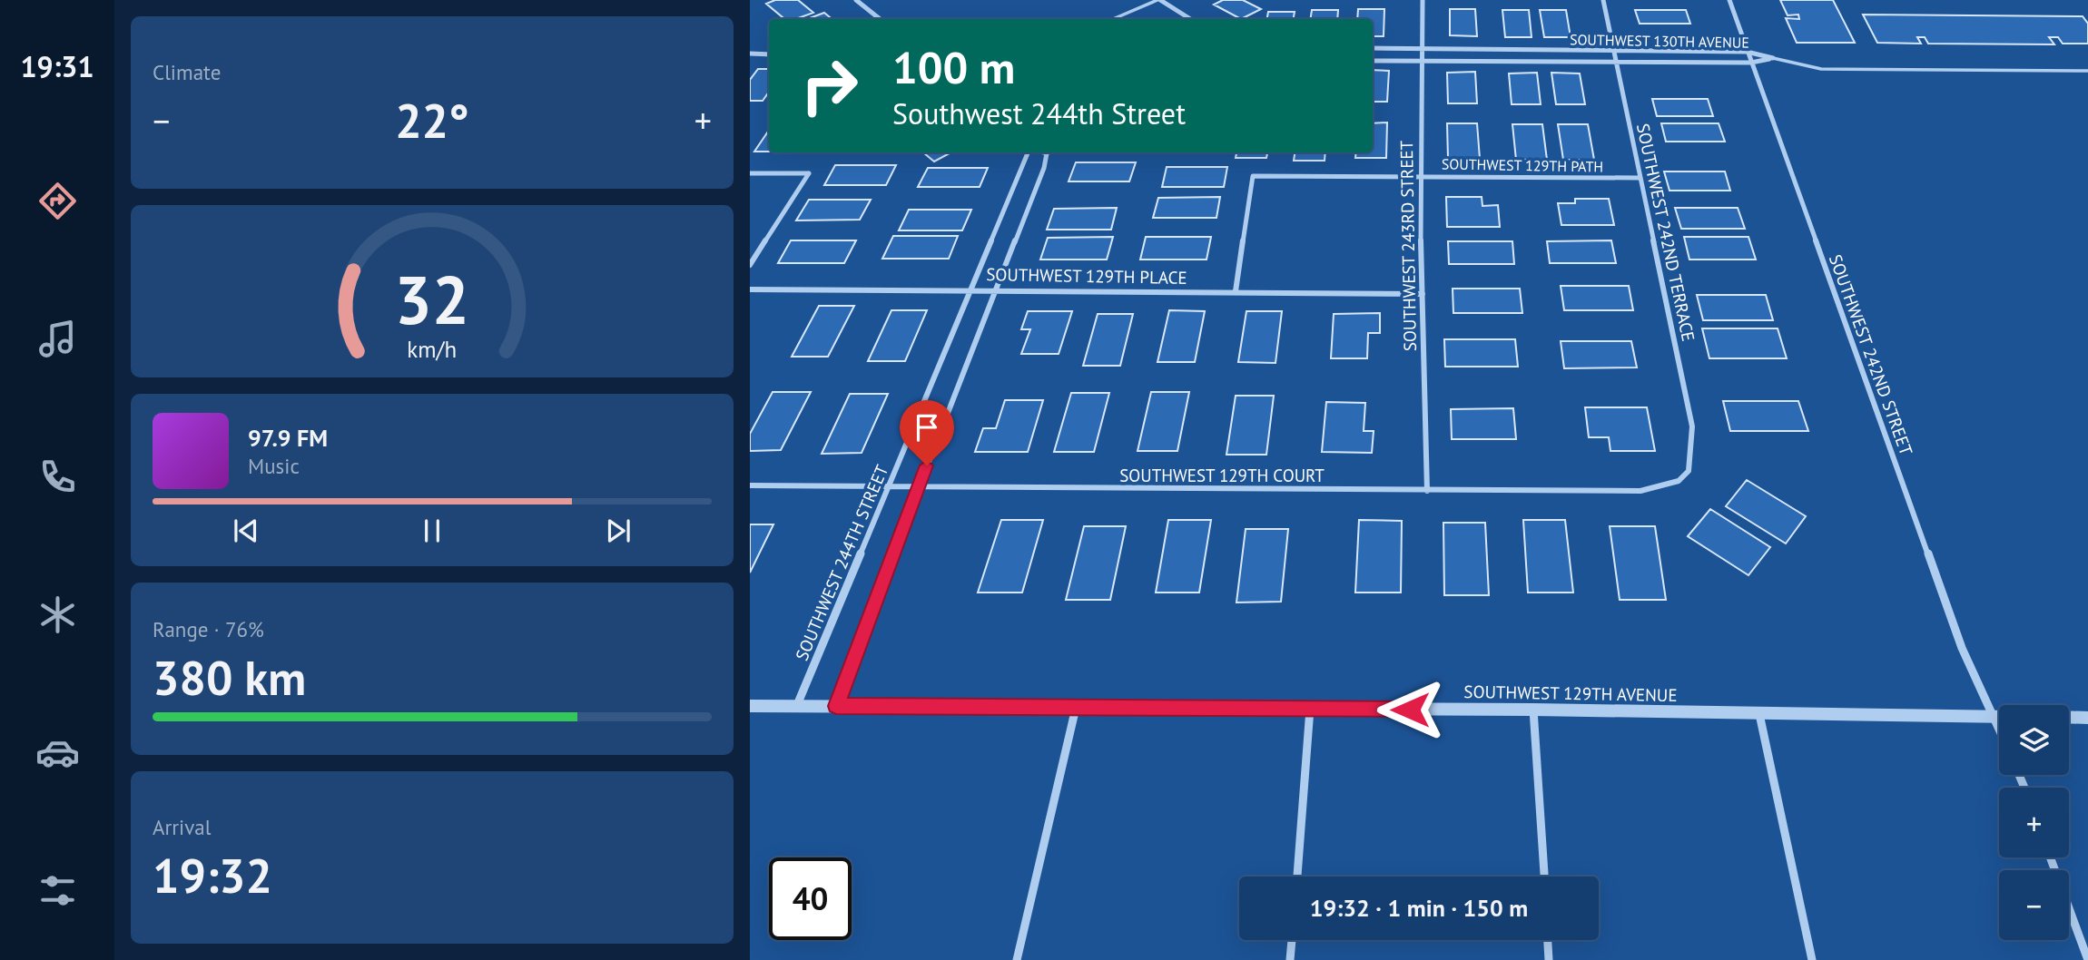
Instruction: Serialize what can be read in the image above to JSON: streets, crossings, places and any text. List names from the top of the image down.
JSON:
{
  "streets": {
    "street": [
      "SOUTHWEST 130TH AVENUE",
      "SOUTHWEST 129TH PATH",
      "SOUTHWEST 242ND TERRACE",
      "SOUTHWEST 243RD STREET",
      "SOUTHWEST 129TH PLACE",
      "SOUTHWEST 242ND STREET",
      "SOUTHWEST 129TH COURT",
      "SOUTHWEST 244TH STREET",
      "SOUTHWEST 129TH AVENUE"
    ]
  },
  "crossings": [
    ["SOUTHWEST 130TH AVENUE", "SOUTHWEST 242ND TERRACE"],
    ["SOUTHWEST 130TH AVENUE", "SOUTHWEST 243RD STREET"],
    ["SOUTHWEST 130TH AVENUE", "SOUTHWEST 242ND STREET"],
    ["SOUTHWEST 129TH PATH", "SOUTHWEST 242ND TERRACE"],
    ["SOUTHWEST 129TH PATH", "SOUTHWEST 243RD STREET"],
    ["SOUTHWEST 129TH PATH", "SOUTHWEST 129TH PLACE"],
    ["SOUTHWEST 242ND TERRACE", "SOUTHWEST 129TH COURT"],
    ["SOUTHWEST 243RD STREET", "SOUTHWEST 129TH PLACE"],
    ["SOUTHWEST 243RD STREET", "SOUTHWEST 129TH COURT"],
    ["SOUTHWEST 129TH PLACE", "SOUTHWEST 244TH STREET"],
    ["SOUTHWEST 242ND STREET", "SOUTHWEST 129TH AVENUE"],
    ["SOUTHWEST 129TH COURT", "SOUTHWEST 244TH STREET"],
    ["SOUTHWEST 244TH STREET", "SOUTHWEST 129TH AVENUE"]
  ],
  "page": {
    "tabs": "19:31",
    "tile": [
      "Climate",
      ["Range · 76%", "380 km"],
      ["Arrival", "19:32"]
    ],
    "turn": ["100 m", "Southwest 244th Street"],
    "heat": ["−", "22°", "+"],
    "song": ["97.9 FM", "Music"],
    "map_buttons": ["+", "−"],
    "limit": "40",
    "trip": "19:32 · 1 min · 150 m",
    "gauge": ["32", "km/h"]
  }
}
